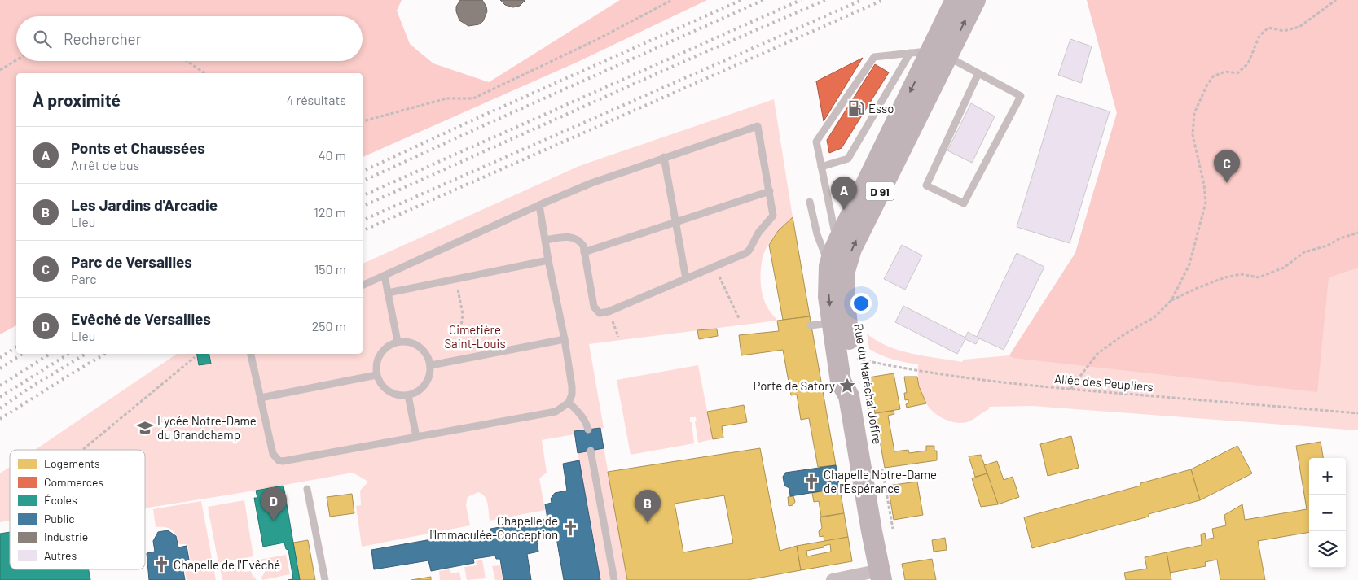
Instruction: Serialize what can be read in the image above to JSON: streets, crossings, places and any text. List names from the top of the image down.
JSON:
{
  "streets": {
    "main road": ["D 91", "Rue du Maréchal Joffre"],
    "path": ["Allée des Peupliers"]
  },
  "crossings": [
    ["Allée des Peupliers", "Rue du Maréchal Joffre"]
  ],
  "parks": ["Cimetière Saint-Louis"],
  "places": {
    "fuel station": ["Esso"],
    "place": ["Porte de Satory"],
    "school or university": ["Lycée Notre-Dame du Grandchamp"],
    "church": ["Chapelle Notre-Dame de l'Espérance", "Chapelle de l'Immaculée-Conception", "Chapelle de l'Evêché"]
  },
  "legend": [
    "Logements",
    "Commerces",
    "Écoles",
    "Public",
    "Industrie",
    "Autres"
  ],
  "page": {
    "search": "Rechercher",
    "heading": ["À proximité", "4 résultats"],
    "list": [
      {
        "mark": "A",
        "name": "Ponts et Chaussées",
        "note": "Arrêt de bus",
        "value": "40 m"
      },
      {
        "mark": "B",
        "name": "Les Jardins d'Arcadie",
        "note": "Lieu",
        "value": "120 m"
      },
      {
        "mark": "C",
        "name": "Parc de Versailles",
        "note": "Parc",
        "value": "150 m"
      },
      {
        "mark": "D",
        "name": "Evêché de Versailles",
        "note": "Lieu",
        "value": "250 m"
      }
    ],
    "pins": [
      "C",
      "A",
      "D",
      "B"
    ],
    "map_buttons": ["+", "−"]
  }
}
